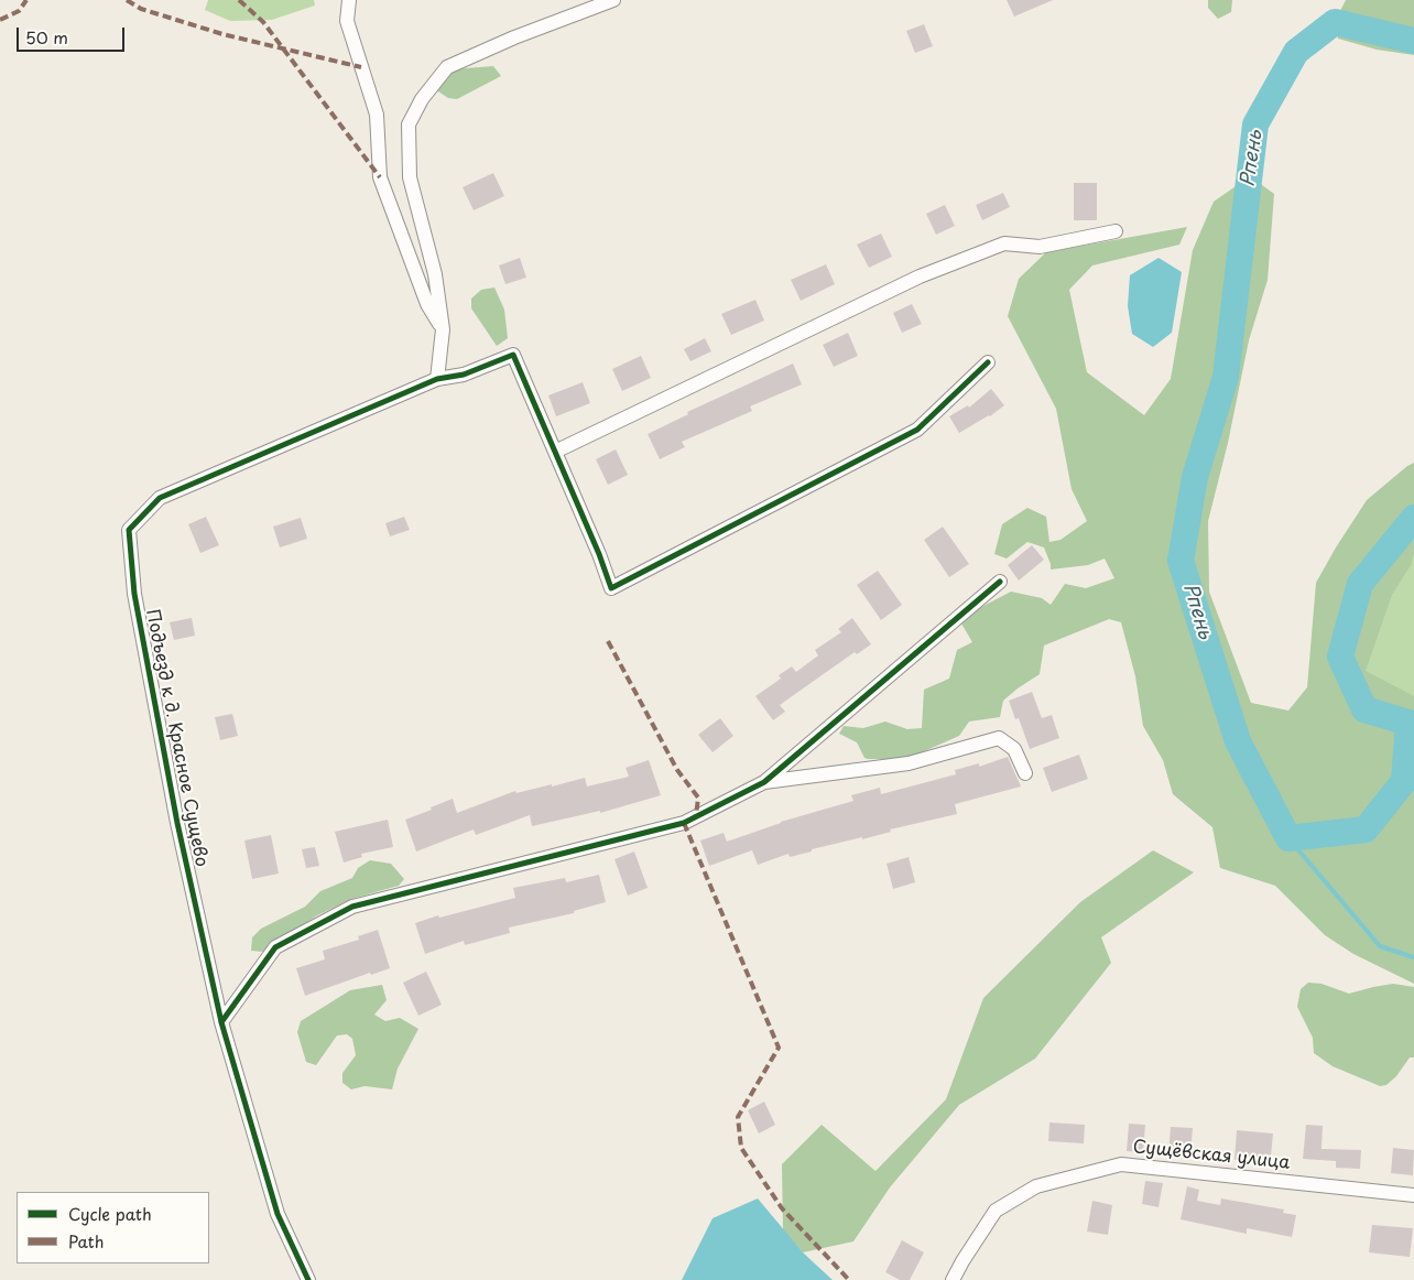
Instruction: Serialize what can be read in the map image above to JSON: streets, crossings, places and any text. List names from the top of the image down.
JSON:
{
  "streets": {
    "street": ["Подъезд к д. Красное Сущево", "Сущёвская улица"]
  },
  "water": ["Рпень"],
  "legend": ["Cycle path", "Path"],
  "scale_bar": "50 m"
}
